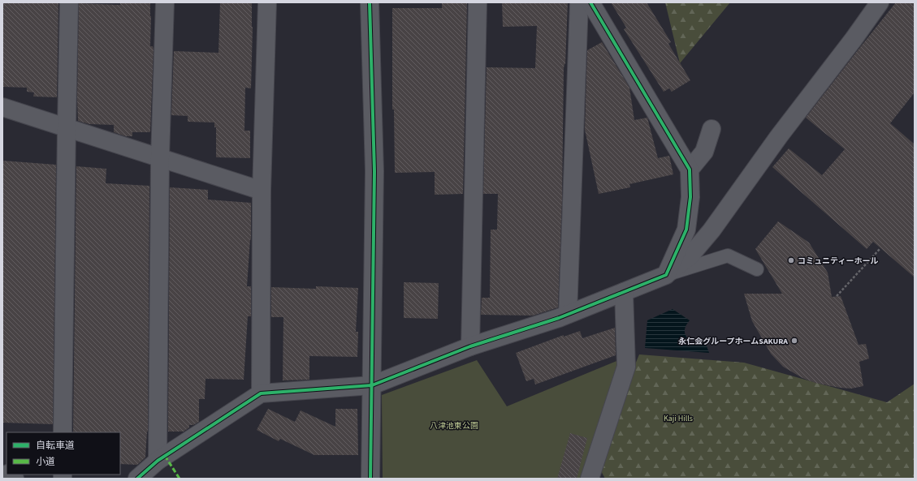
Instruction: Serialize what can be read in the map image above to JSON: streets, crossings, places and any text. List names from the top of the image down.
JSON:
{
  "parks": ["Kaji Hills", "八津池東公園"],
  "places": ["コミュニティーホール", "永仁会グループホームSAKURA"],
  "legend": ["自転車道", "小道"]
}
